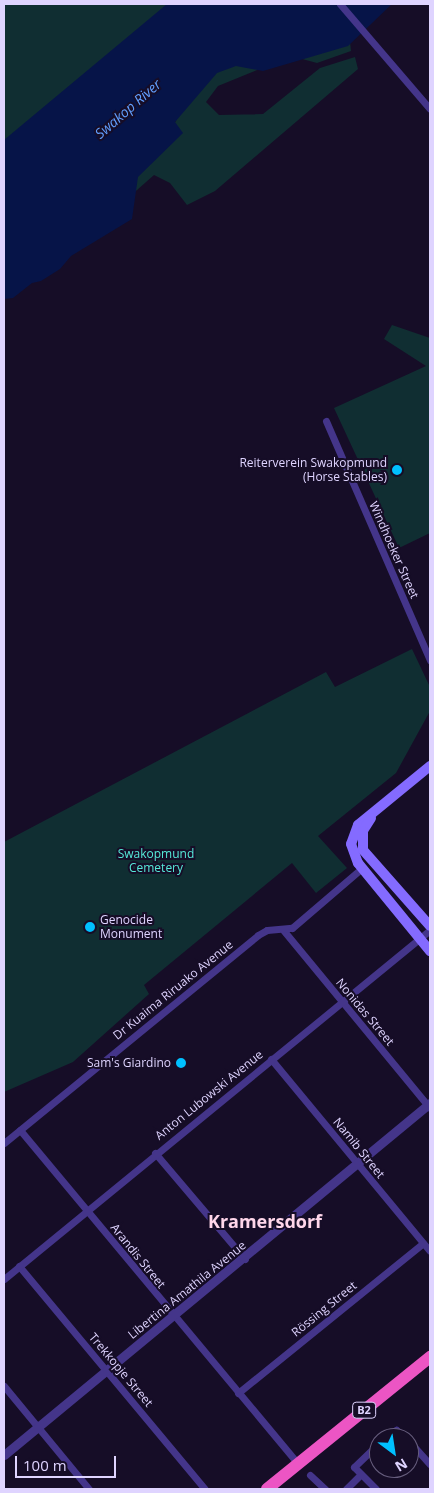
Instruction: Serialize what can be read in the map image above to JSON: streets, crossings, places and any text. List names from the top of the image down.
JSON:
{
  "streets": {
    "highway": ["B2"],
    "street": [
      "Windhoeker Street",
      "Dr Kuaima Riruako Avenue",
      "Nonidas Street",
      "Anton Lubowski Avenue",
      "Namib Street",
      "Arandis Street",
      "Libertina Amathila Avenue",
      "Rössing Street",
      "Trekkopje Street"
    ]
  },
  "crossings": [
    ["Dr Kuaima Riruako Avenue", "Nonidas Street"],
    ["Dr Kuaima Riruako Avenue", "Arandis Street"],
    ["Nonidas Street", "Anton Lubowski Avenue"],
    ["Nonidas Street", "Libertina Amathila Avenue"],
    ["Anton Lubowski Avenue", "Namib Street"],
    ["Anton Lubowski Avenue", "Arandis Street"],
    ["Anton Lubowski Avenue", "Trekkopje Street"],
    ["Namib Street", "Libertina Amathila Avenue"],
    ["Namib Street", "Rössing Street"],
    ["Arandis Street", "Libertina Amathila Avenue"],
    ["Arandis Street", "Rössing Street"],
    ["Arandis Street", "B2"],
    ["Libertina Amathila Avenue", "Trekkopje Street"]
  ],
  "districts": ["Kramersdorf"],
  "water": ["Swakop River"],
  "parks": ["Swakopmund Cemetery"],
  "places": ["Reiterverein Swakopmund (Horse Stables)", "Genocide Monument", "Sam's Giardino"],
  "scale_bar": "100 m",
  "north": "bottom right"
}
